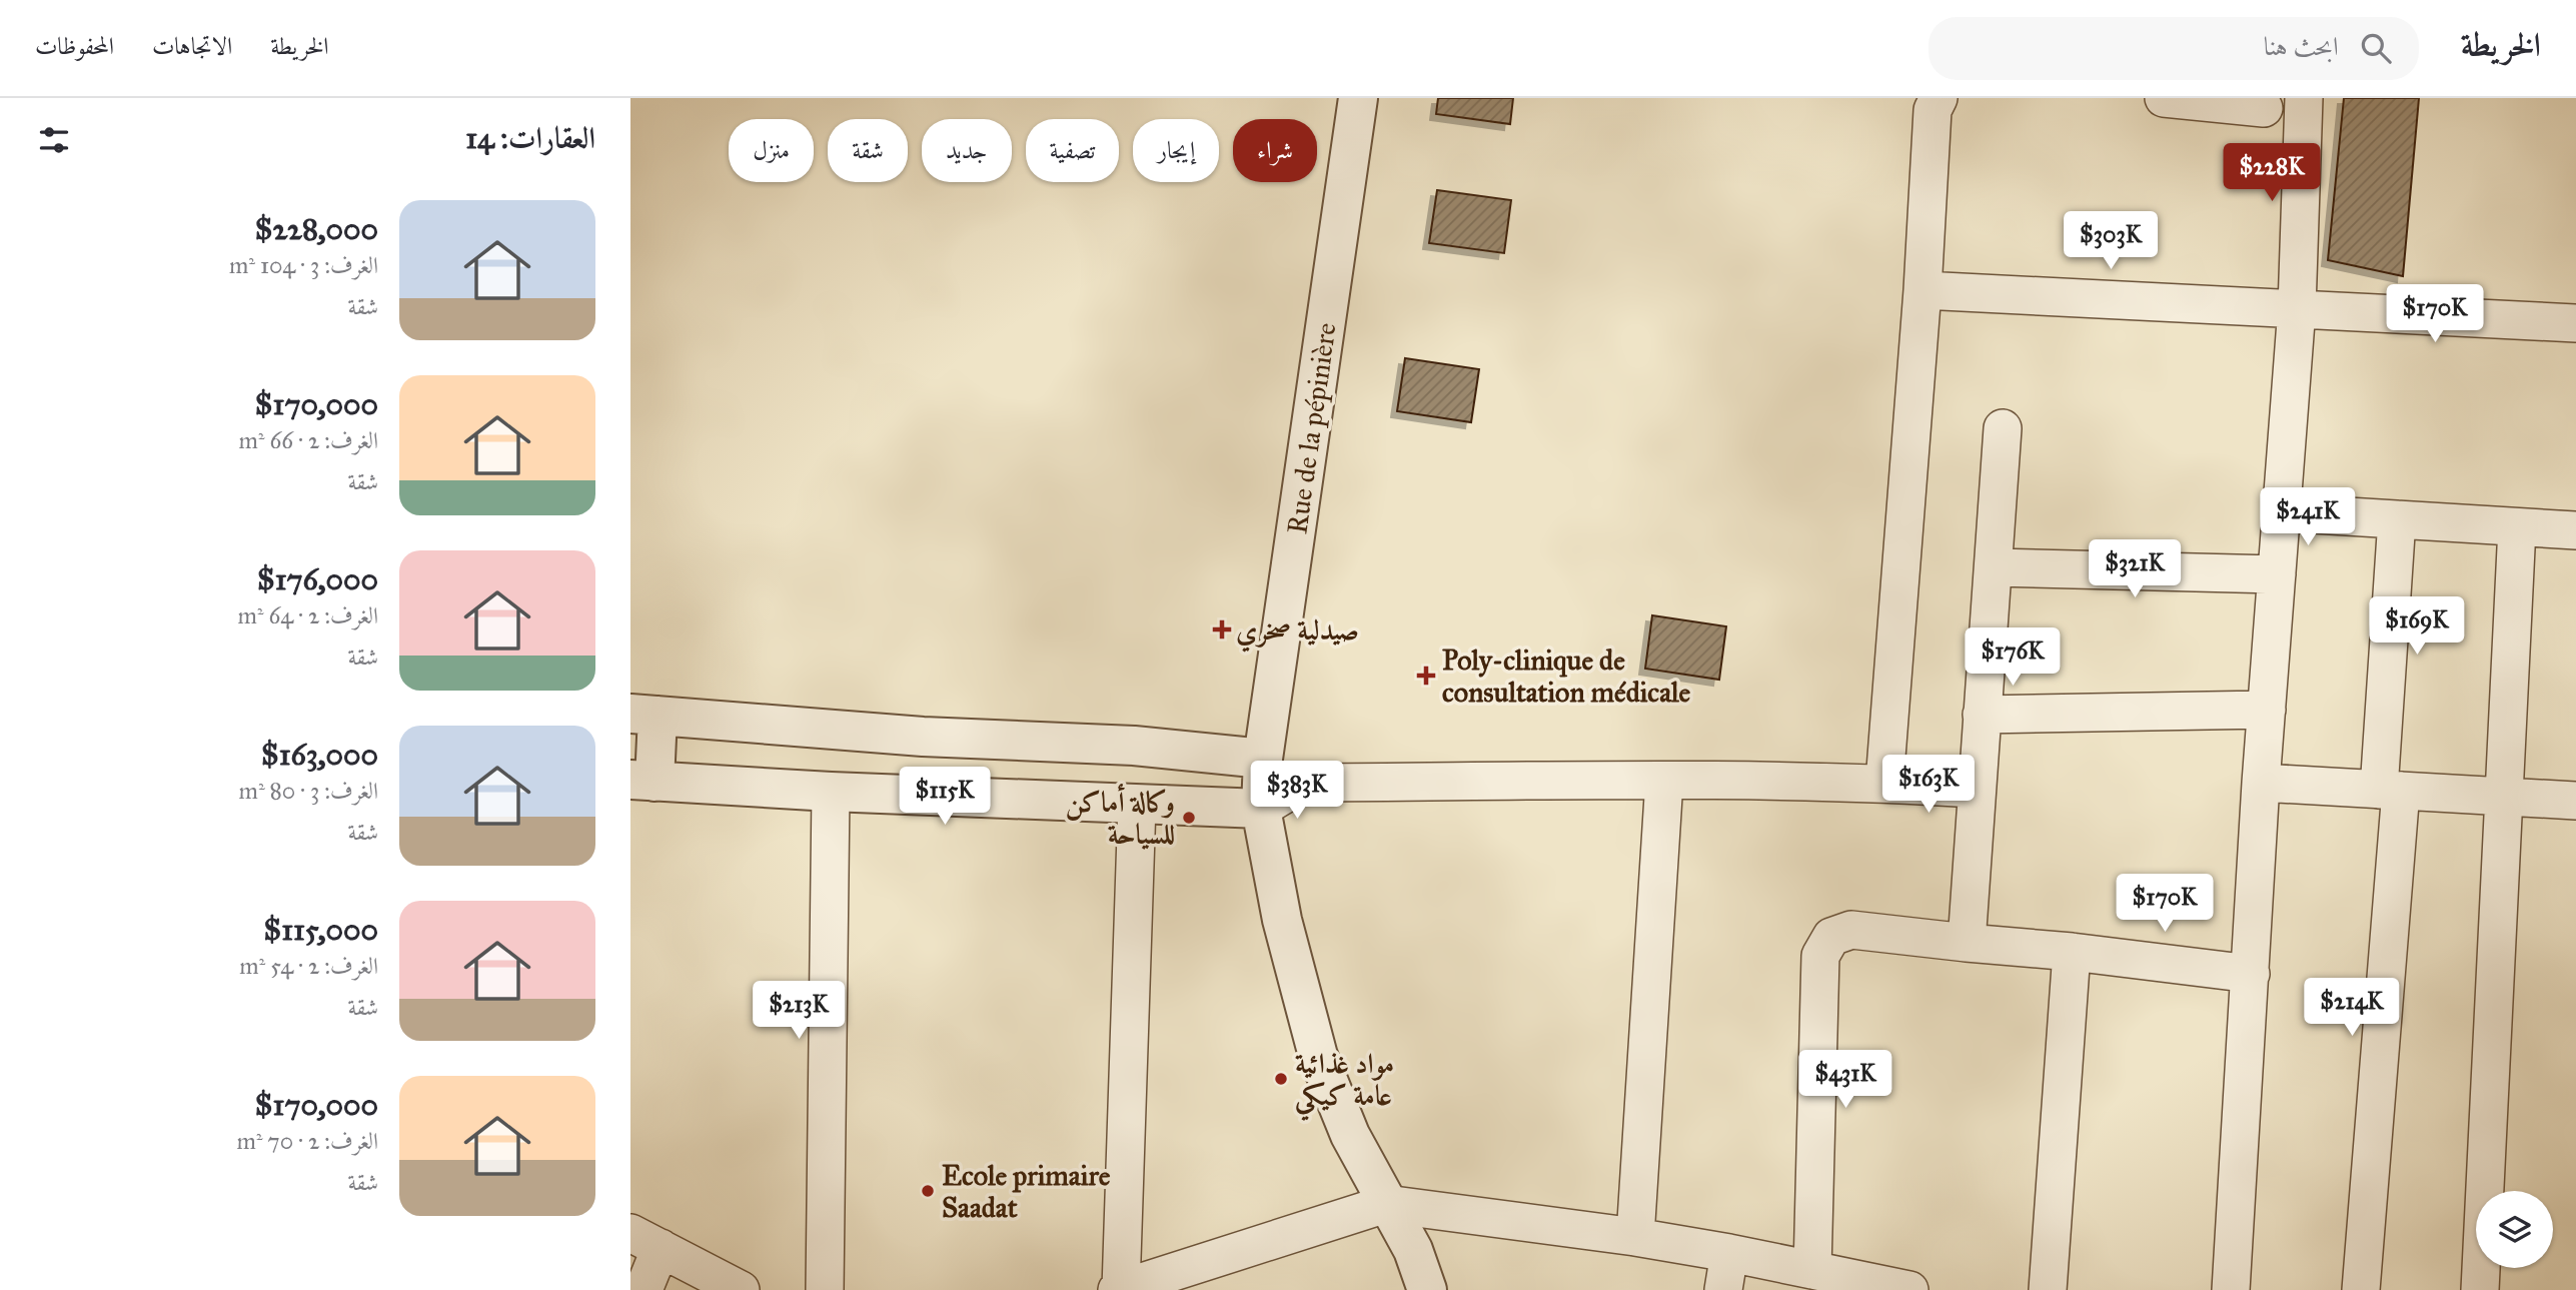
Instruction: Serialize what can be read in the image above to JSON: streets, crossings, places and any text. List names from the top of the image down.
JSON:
{
  "streets": {
    "street": ["Rue de la pépinière"]
  },
  "places": {
    "health": ["صيدلية صخري", "Poly-clinique de consultation médicale"],
    "other": ["وكالة أماكن للسياحة", "مواد غذائية عامة كيكي", "Ecole primaire Saadat"]
  },
  "page": {
    "header": "الخريطة",
    "search": "ابحث هنا",
    "nav": ["الخريطة", "الاتجاهات", "المحفوظات"],
    "heading": "العقارات: 14",
    "chip": [
      "شراء",
      "إيجار",
      "تصفية",
      "جديد",
      "شقة",
      "منزل"
    ],
    "price": [
      "$228K",
      "$303K",
      "$170K",
      "$241K",
      "$321K",
      "$169K",
      "$176K",
      "$163K",
      "$383K",
      "$115K",
      "$170K",
      "$214K",
      "$213K",
      "$431K"
    ],
    "list": [
      {
        "name": "$228,000",
        "note": "الغرف: 3 · 104 m² · شقة"
      },
      {
        "name": "$170,000",
        "note": "الغرف: 2 · 66 m² · شقة"
      },
      {
        "name": "$176,000",
        "note": "الغرف: 2 · 64 m² · شقة"
      },
      {
        "name": "$163,000",
        "note": "الغرف: 3 · 80 m² · شقة"
      },
      {
        "name": "$115,000",
        "note": "الغرف: 2 · 54 m² · شقة"
      },
      {
        "name": "$170,000",
        "note": "الغرف: 2 · 70 m² · شقة"
      }
    ]
  }
}
